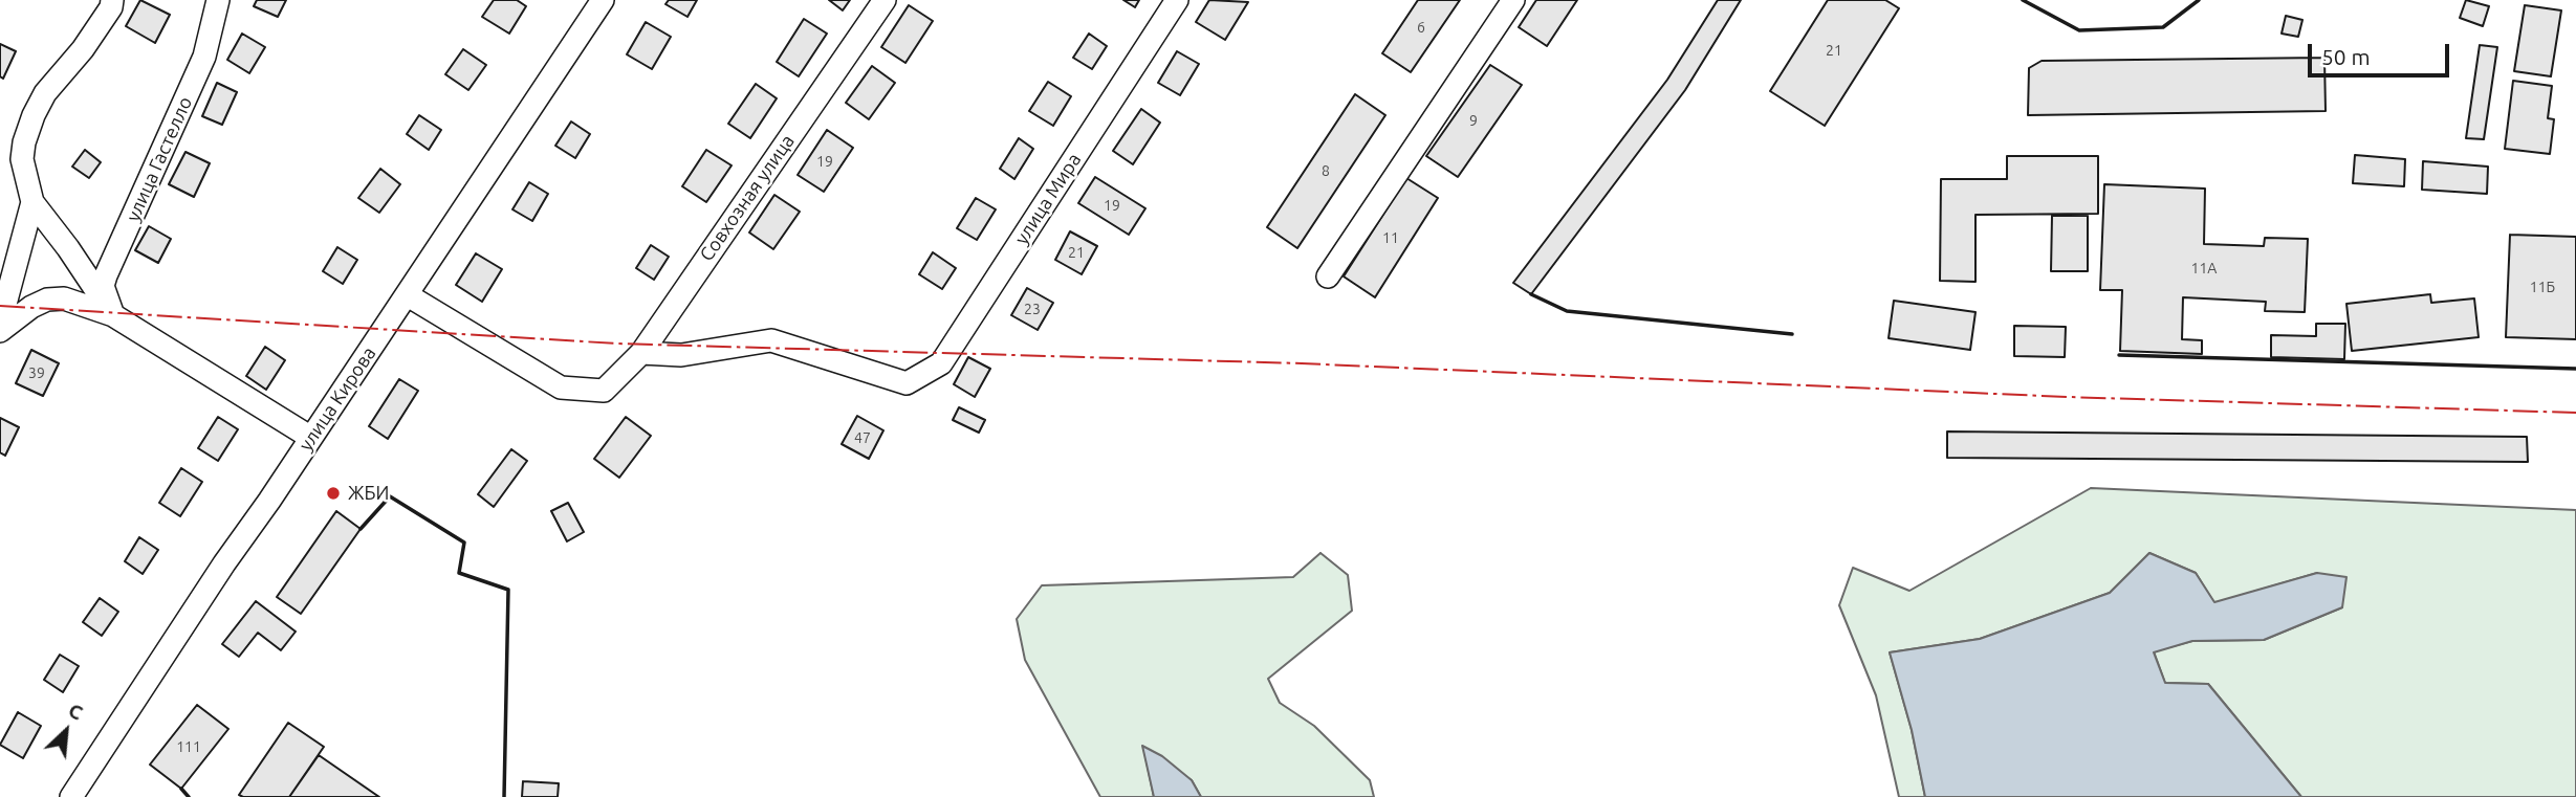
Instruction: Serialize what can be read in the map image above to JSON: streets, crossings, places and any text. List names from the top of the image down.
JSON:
{
  "streets": {
    "street": [
      "улица Гастелло",
      "Совхозная улица",
      "улица Мира",
      "улица Кирова"
    ]
  },
  "crossings": [
    ["Совхозная улица", "улица Мира"],
    ["Совхозная улица", "улица Кирова"]
  ],
  "places": ["ЖБИ"],
  "house_numbers": [
    "6",
    "21",
    "9",
    "19",
    "8",
    "19",
    "11",
    "21",
    "11А",
    "11Б",
    "23",
    "39",
    "47",
    "111"
  ],
  "scale_bar": "50 m",
  "north": "top right"
}
